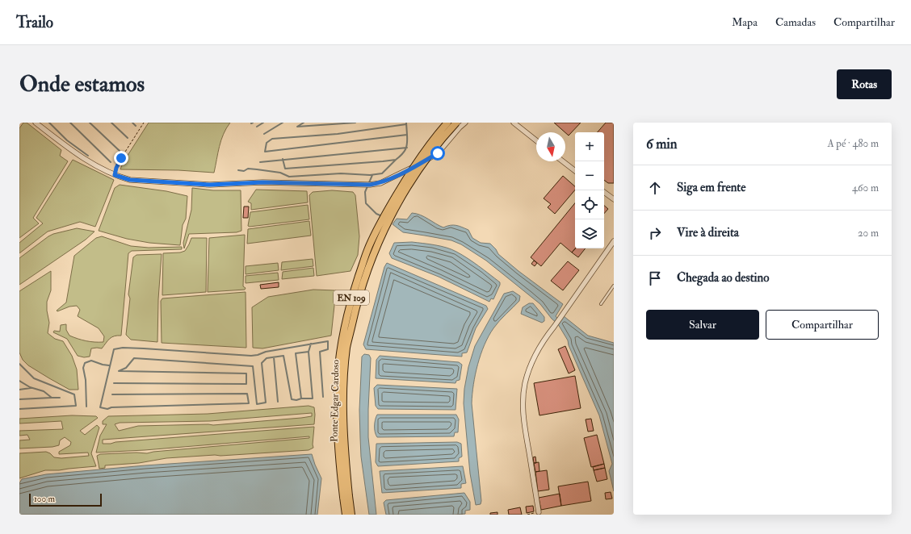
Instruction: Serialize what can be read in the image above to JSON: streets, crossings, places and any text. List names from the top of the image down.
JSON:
{
  "streets": {
    "main road": ["EN 109", "Ponte Edgar Cardoso"]
  },
  "scale_bar": "100 m",
  "north": "bottom",
  "page": {
    "header": "Trailo",
    "nav": ["Mapa", "Camadas", "Compartilhar"],
    "buttons": [
      "Rotas",
      ["Salvar", "Compartilhar"]
    ],
    "title": "Onde estamos",
    "heading": ["6 min", "A pé · 480 m"],
    "map_buttons": ["+", "−"],
    "list": [
      ["Siga em frente", "460 m"],
      ["Vire à direita", "20 m"],
      "Chegada ao destino"
    ],
    "scale": "100 m"
  }
}
